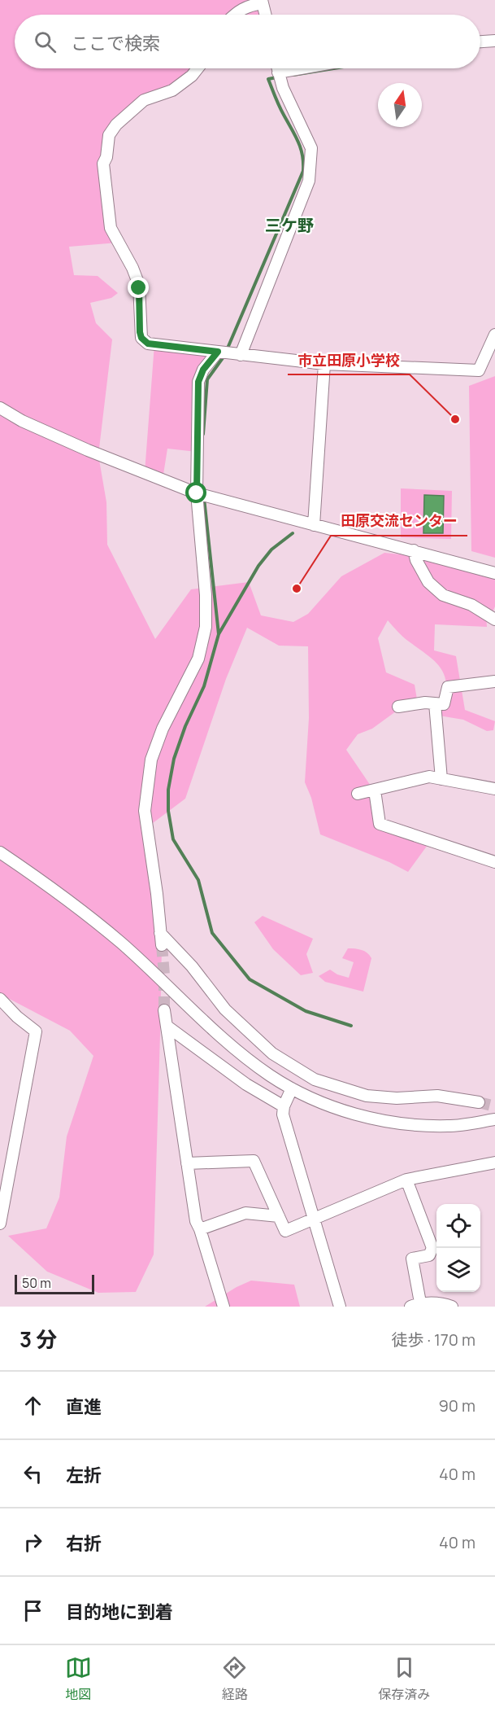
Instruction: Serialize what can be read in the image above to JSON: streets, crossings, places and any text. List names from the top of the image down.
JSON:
{
  "districts": ["三ケ野"],
  "places": ["市立田原小学校", "田原交流センター"],
  "scale_bar": "50 m",
  "north": "top",
  "page": {
    "search": "ここで検索",
    "scale": "50 m",
    "heading": ["3 分", "徒歩 · 170 m"],
    "list": [
      ["直進", "90 m"],
      ["左折", "40 m"],
      ["右折", "40 m"],
      "目的地に到着"
    ],
    "nav": ["地図", "経路", "保存済み"]
  }
}
